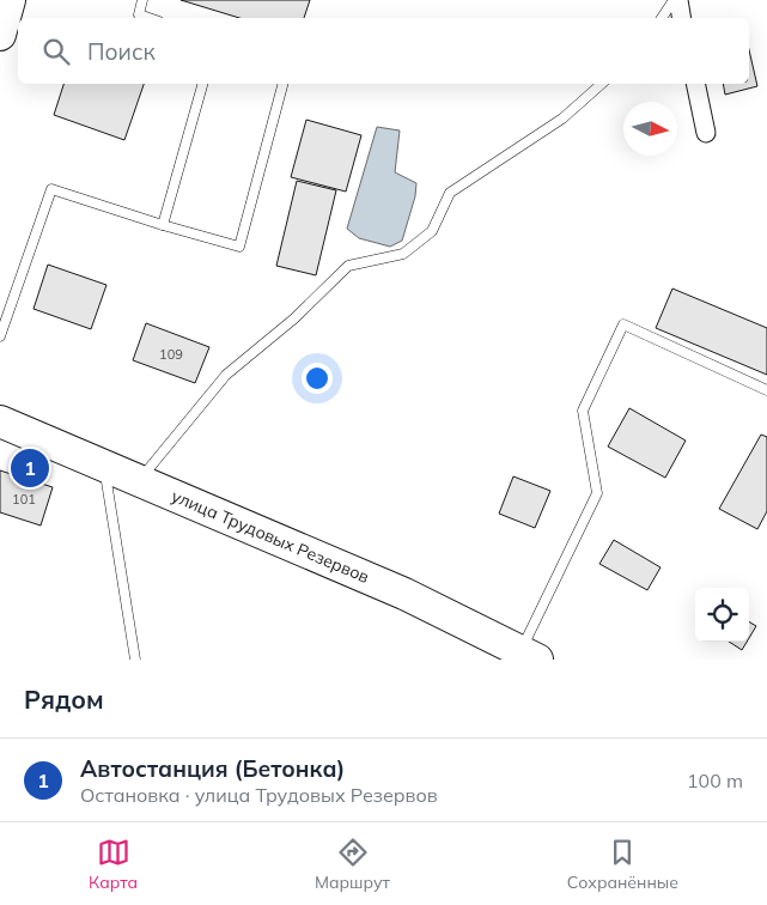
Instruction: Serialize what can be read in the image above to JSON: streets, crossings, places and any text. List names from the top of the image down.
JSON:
{
  "streets": {
    "highway": ["улица Трудовых Резервов"]
  },
  "house_numbers": ["109", "101"],
  "north": "right",
  "page": {
    "search": "Поиск",
    "pins": "1",
    "heading": "Рядом",
    "list": [
      {
        "mark": "1",
        "name": "Автостанция (Бетонка)",
        "note": "Остановка · улица Трудовых Резервов",
        "value": "100 m"
      }
    ],
    "nav": ["Карта", "Маршрут", "Сохранённые"]
  }
}
